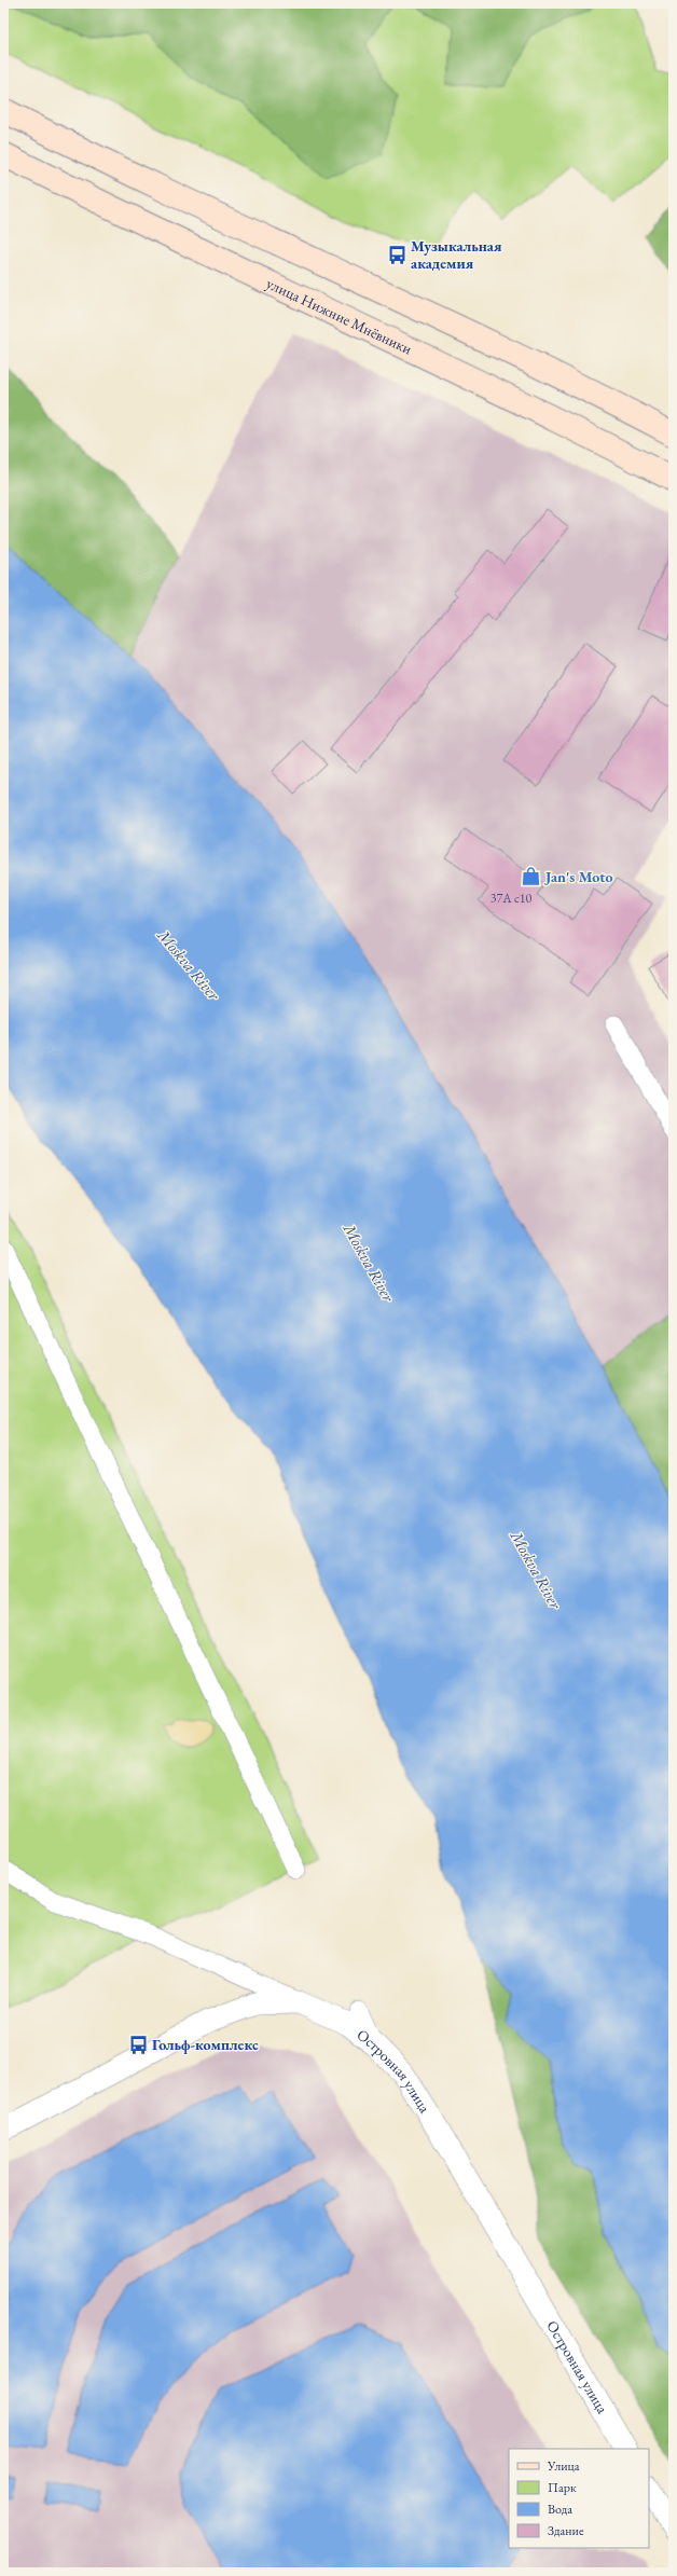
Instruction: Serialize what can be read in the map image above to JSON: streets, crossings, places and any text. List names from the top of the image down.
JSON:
{
  "streets": {
    "main road": ["улица Нижние Мнёвники"],
    "street": ["Островная улица"]
  },
  "water": ["Moskva River"],
  "places": {
    "bus stop": ["Музыкальная академия", "Гольф-комплекс"],
    "shop": ["Jan's Moto"]
  },
  "house_numbers": ["37А с10"],
  "legend": [
    "Улица",
    "Парк",
    "Вода",
    "Здание"
  ]
}
